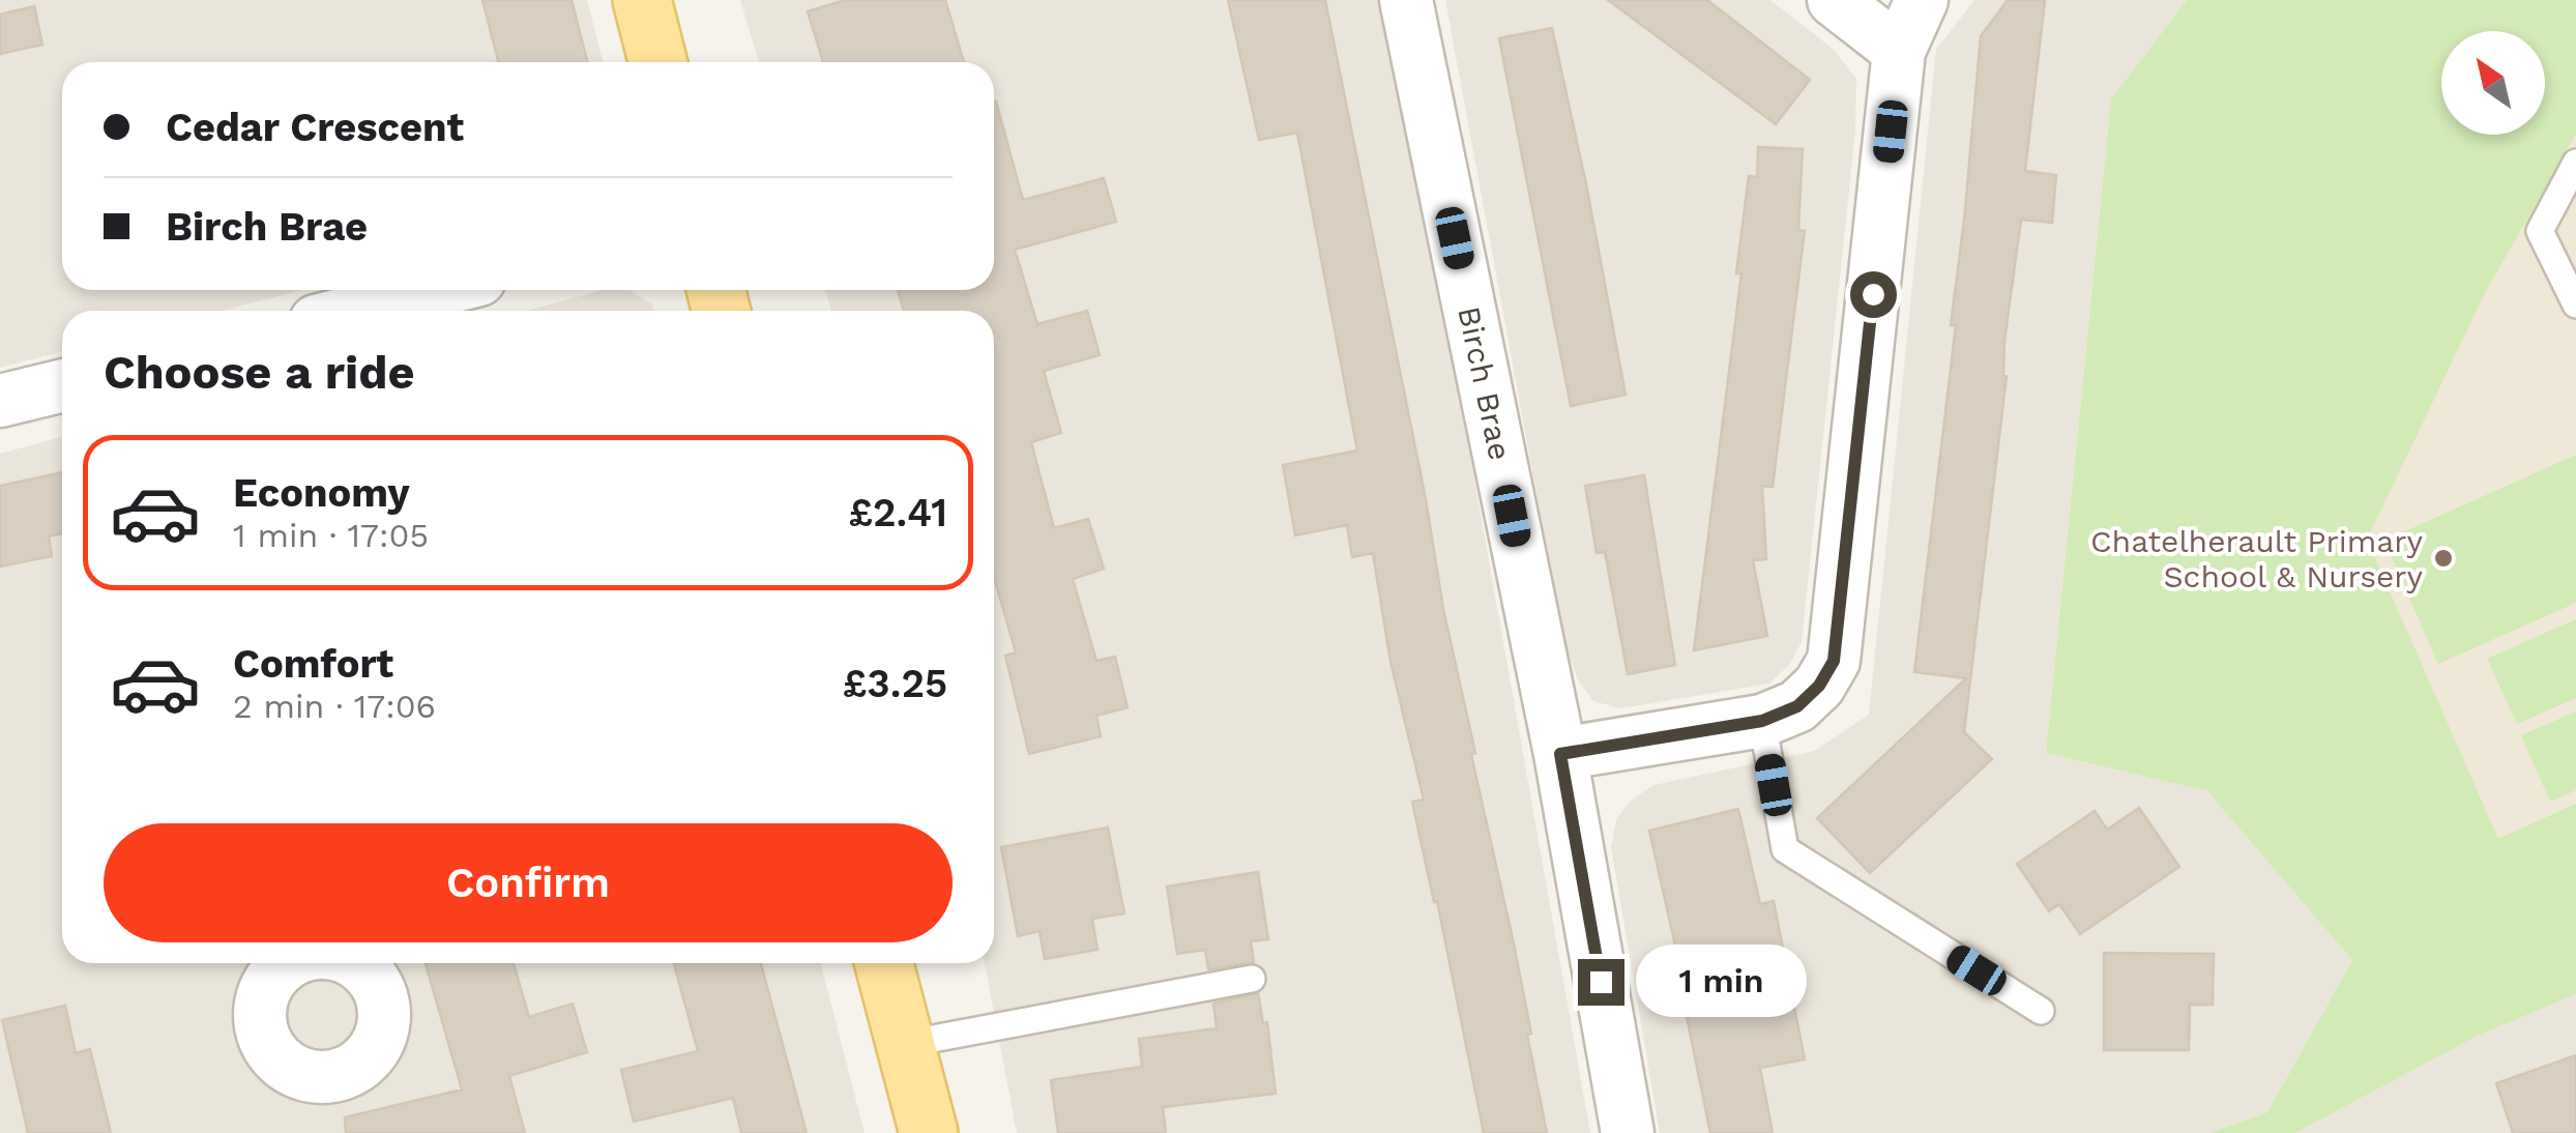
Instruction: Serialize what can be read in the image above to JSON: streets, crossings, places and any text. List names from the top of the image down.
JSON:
{
  "streets": {
    "street": ["Birch Brae"]
  },
  "places": ["Chatelherault Primary School & Nursery"],
  "north": "top left",
  "page": {
    "banner": ["Cedar Crescent", "Birch Brae"],
    "heading": "Choose a ride",
    "list": [
      {
        "name": "Economy",
        "note": "1 min · 17:05",
        "value": "£2.41"
      },
      {
        "name": "Comfort",
        "note": "2 min · 17:06",
        "value": "£3.25"
      }
    ],
    "buttons": "Confirm",
    "bubble": "1 min"
  }
}
